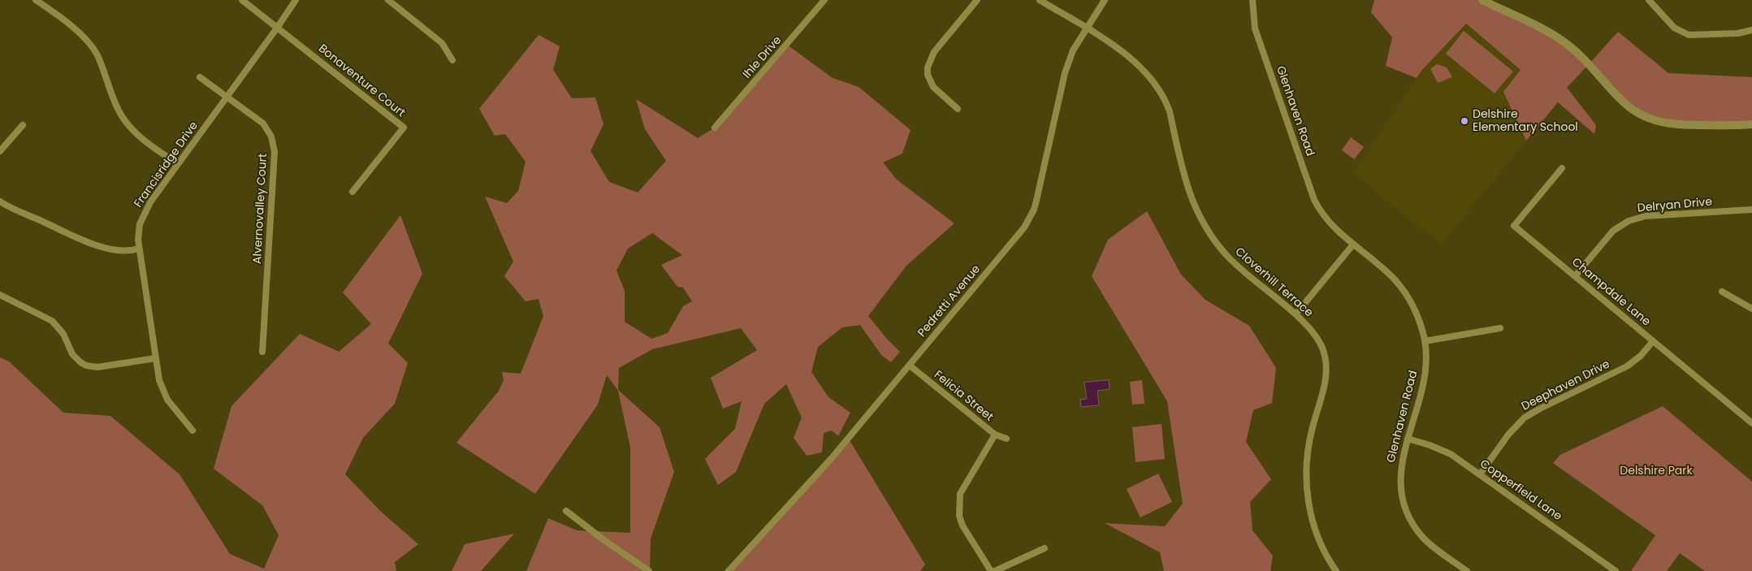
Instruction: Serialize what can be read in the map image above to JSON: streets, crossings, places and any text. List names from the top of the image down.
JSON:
{
  "streets": {
    "street": [
      "Ihle Drive",
      "Bonaventure Court",
      "Glenhaven Road",
      "Francisridge Drive",
      "Delryan Drive",
      "Alvernovalley Court",
      "Cloverhill Terrace",
      "Champdale Lane",
      "Pedretti Avenue",
      "Deephaven Drive",
      "Felicia Street",
      "Copperfield Lane"
    ]
  },
  "crossings": [
    ["Bonaventure Court", "Francisridge Drive"],
    ["Glenhaven Road", "Copperfield Lane"],
    ["Francisridge Drive", "Alvernovalley Court"],
    ["Delryan Drive", "Champdale Lane"],
    ["Cloverhill Terrace", "Pedretti Avenue"],
    ["Champdale Lane", "Deephaven Drive"],
    ["Pedretti Avenue", "Felicia Street"],
    ["Deephaven Drive", "Copperfield Lane"]
  ],
  "parks": ["Delshire Park"],
  "places": ["Delshire Elementary School"]
}
